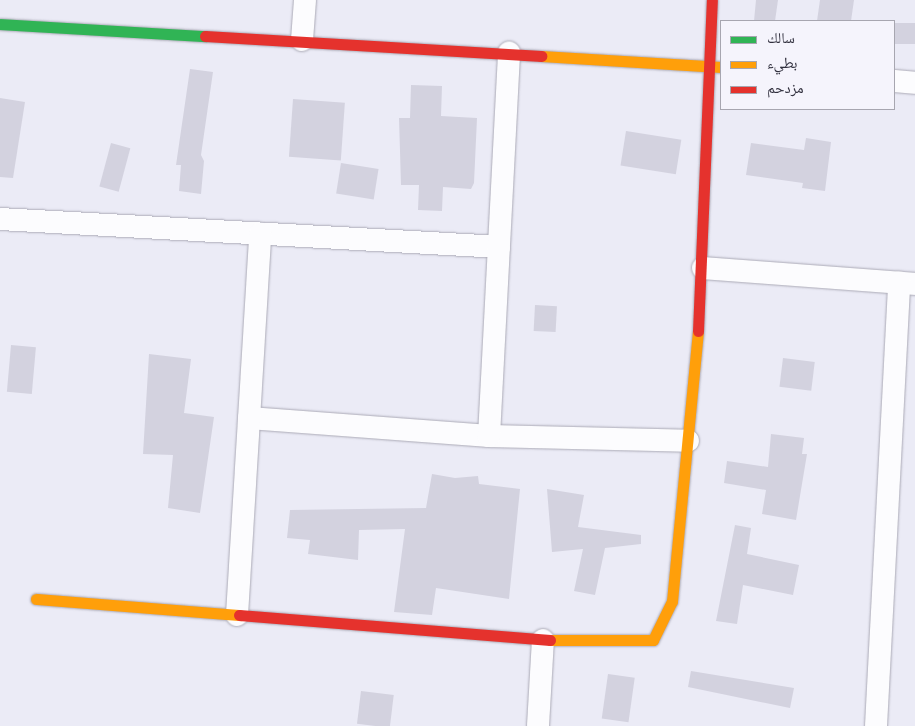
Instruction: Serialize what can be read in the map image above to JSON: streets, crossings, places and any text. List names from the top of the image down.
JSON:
{
  "legend": ["سالك", "بطيء", "مزدحم"]
}
